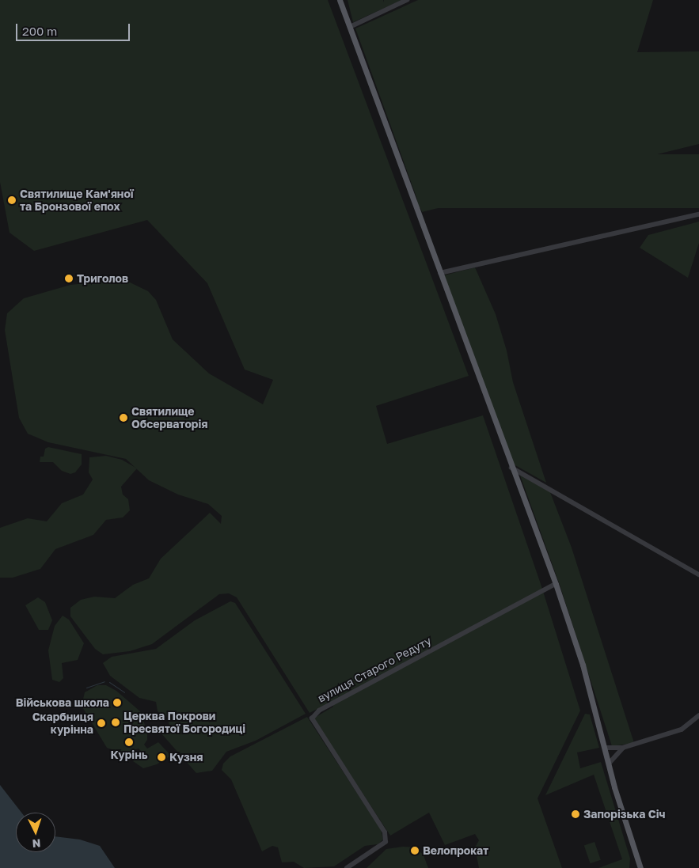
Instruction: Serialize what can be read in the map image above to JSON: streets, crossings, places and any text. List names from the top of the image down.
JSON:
{
  "streets": {
    "street": ["вулиця Старого Редуту"]
  },
  "places": [
    "Святилище Кам'яної та Бронзової епох",
    "Триголов",
    "Святилище Обсерваторія",
    "Військова школа",
    "Церква Покрови Пресвятої Богородиці",
    "Скарбниця курінна",
    "Курінь",
    "Кузня",
    "Запорізька Січ",
    "Велопрокат"
  ],
  "scale_bar": "200 m",
  "north": "bottom"
}
